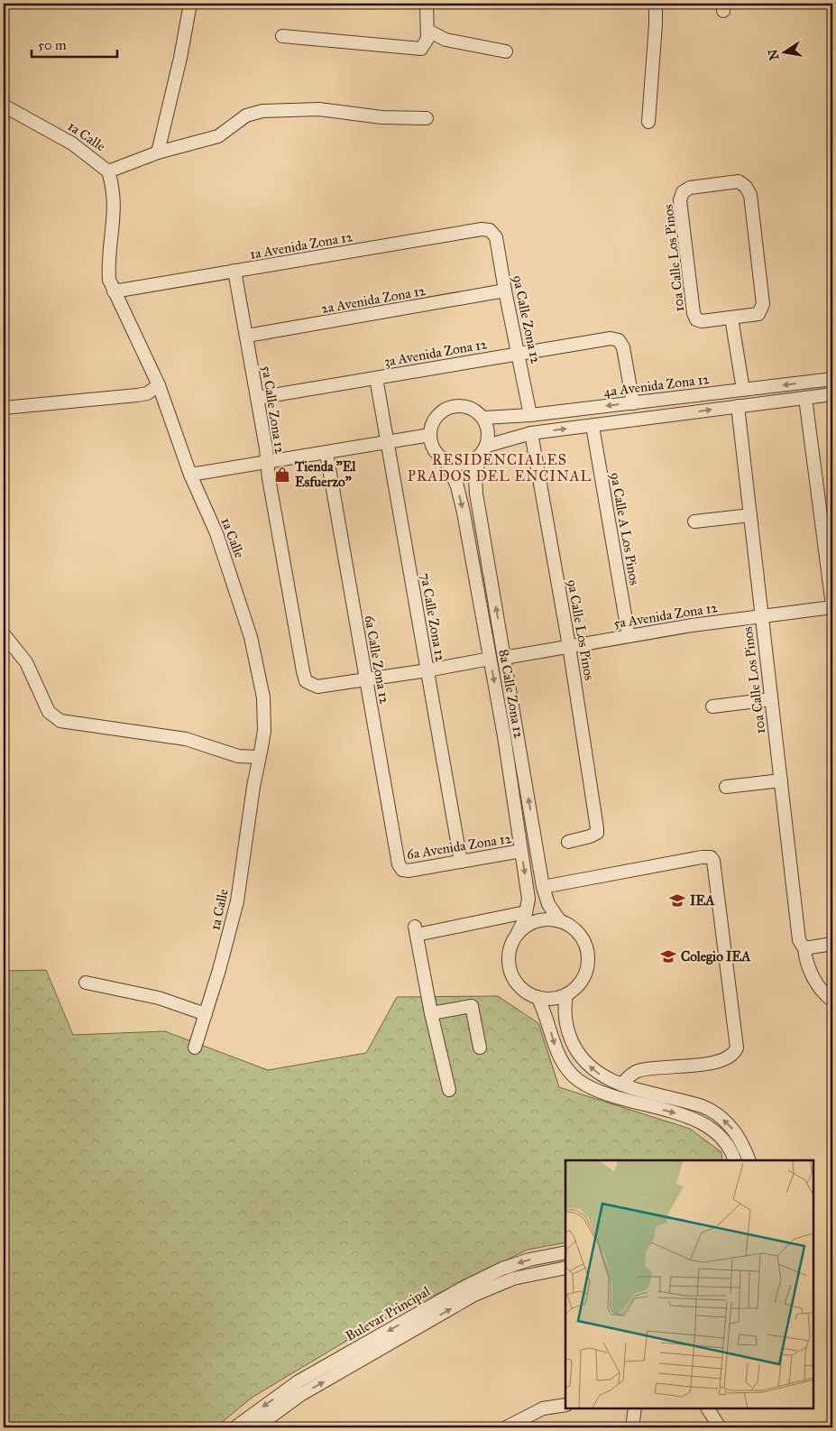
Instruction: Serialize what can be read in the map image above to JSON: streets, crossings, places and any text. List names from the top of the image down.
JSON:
{
  "streets": {
    "street": [
      "1a Calle",
      "1a Avenida Zona 12",
      "10a Calle Los Pinos",
      "2a Avenida Zona 12",
      "9a Calle Zona 12",
      "3a Avenida Zona 12",
      "4a Avenida Zona 12",
      "5a Calle Zona 12",
      "9a Calle A Los Pinos",
      "5a Avenida Zona 12",
      "7a Calle Zona 12",
      "9a Calle Los Pinos",
      "6a Calle Zona 12",
      "8a Calle Zona 12",
      "6a Avenida Zona 12",
      "Bulevar Principal"
    ]
  },
  "crossings": [
    ["1a Calle", "1a Avenida Zona 12"],
    ["1a Avenida Zona 12", "9a Calle Zona 12"],
    ["1a Avenida Zona 12", "5a Calle Zona 12"],
    ["10a Calle Los Pinos", "5a Avenida Zona 12"],
    ["2a Avenida Zona 12", "9a Calle Zona 12"],
    ["2a Avenida Zona 12", "5a Calle Zona 12"],
    ["9a Calle Zona 12", "3a Avenida Zona 12"],
    ["9a Calle Zona 12", "4a Avenida Zona 12"],
    ["3a Avenida Zona 12", "4a Avenida Zona 12"],
    ["3a Avenida Zona 12", "5a Calle Zona 12"],
    ["3a Avenida Zona 12", "7a Calle Zona 12"],
    ["4a Avenida Zona 12", "8a Calle Zona 12"],
    ["5a Calle Zona 12", "6a Calle Zona 12"],
    ["9a Calle A Los Pinos", "5a Avenida Zona 12"],
    ["5a Avenida Zona 12", "9a Calle Los Pinos"],
    ["5a Avenida Zona 12", "8a Calle Zona 12"],
    ["7a Calle Zona 12", "6a Avenida Zona 12"],
    ["6a Calle Zona 12", "6a Avenida Zona 12"],
    ["8a Calle Zona 12", "6a Avenida Zona 12"]
  ],
  "districts": ["RESIDENCIALES PRADOS DEL ENCINAL"],
  "places": {
    "shop": ["Tienda \"El Esfuerzo\""],
    "school or university": ["IEA", "Colegio IEA"]
  },
  "scale_bar": "50 m",
  "north": "left"
}
